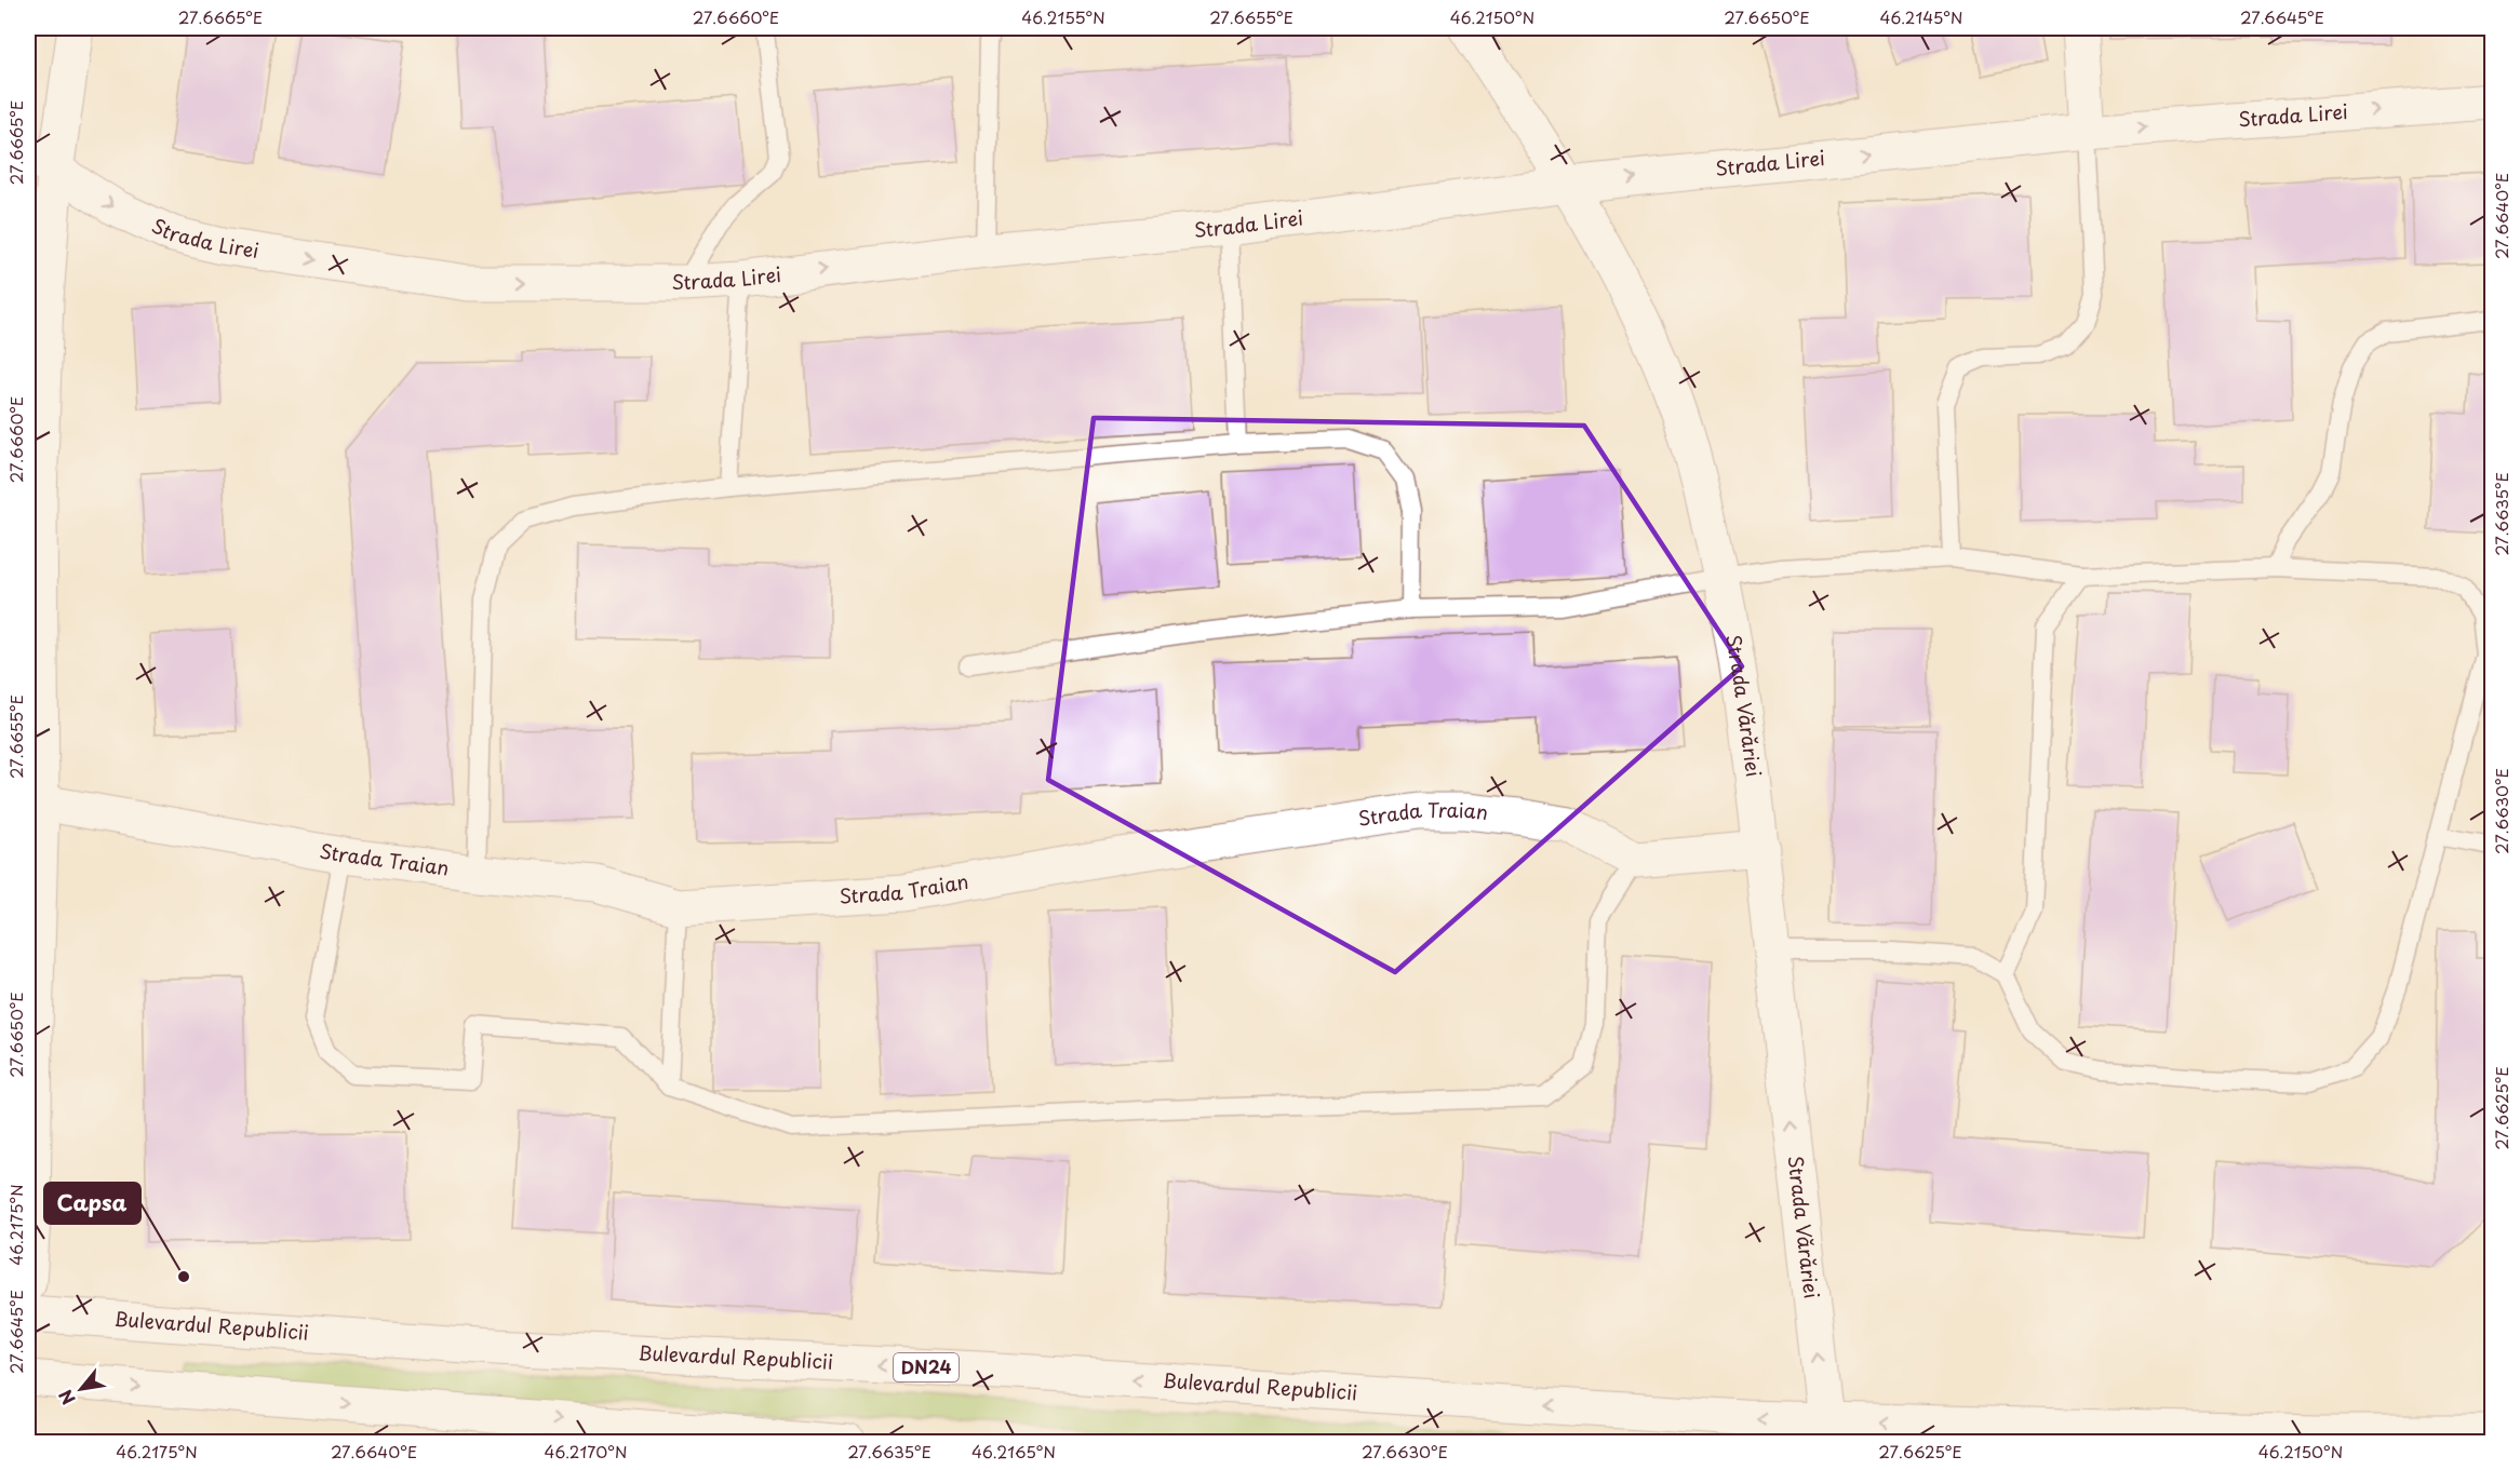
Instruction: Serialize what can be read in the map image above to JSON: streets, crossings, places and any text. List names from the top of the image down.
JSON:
{
  "streets": {
    "street": [
      "Strada Lirei",
      "Strada Vărăriei",
      "Strada Traian",
      "Bulevardul Republicii",
      "DN24"
    ]
  },
  "crossings": [
    ["Strada Lirei", "Strada Vărăriei"],
    ["Strada Vărăriei", "Bulevardul Republicii"]
  ],
  "one_way": ["Strada Lirei"],
  "places": ["Capsa"],
  "north": "bottom left",
  "coordinates": [
    "27.6665°E",
    "27.6660°E",
    "46.2155°N",
    "27.6655°E",
    "46.2150°N",
    "27.6650°E",
    "46.2145°N",
    "27.6645°E",
    "27.6640°E",
    "27.6635°E",
    "27.6630°E",
    "27.6625°E",
    "46.2175°N",
    "46.2170°N",
    "46.2165°N"
  ]
}
